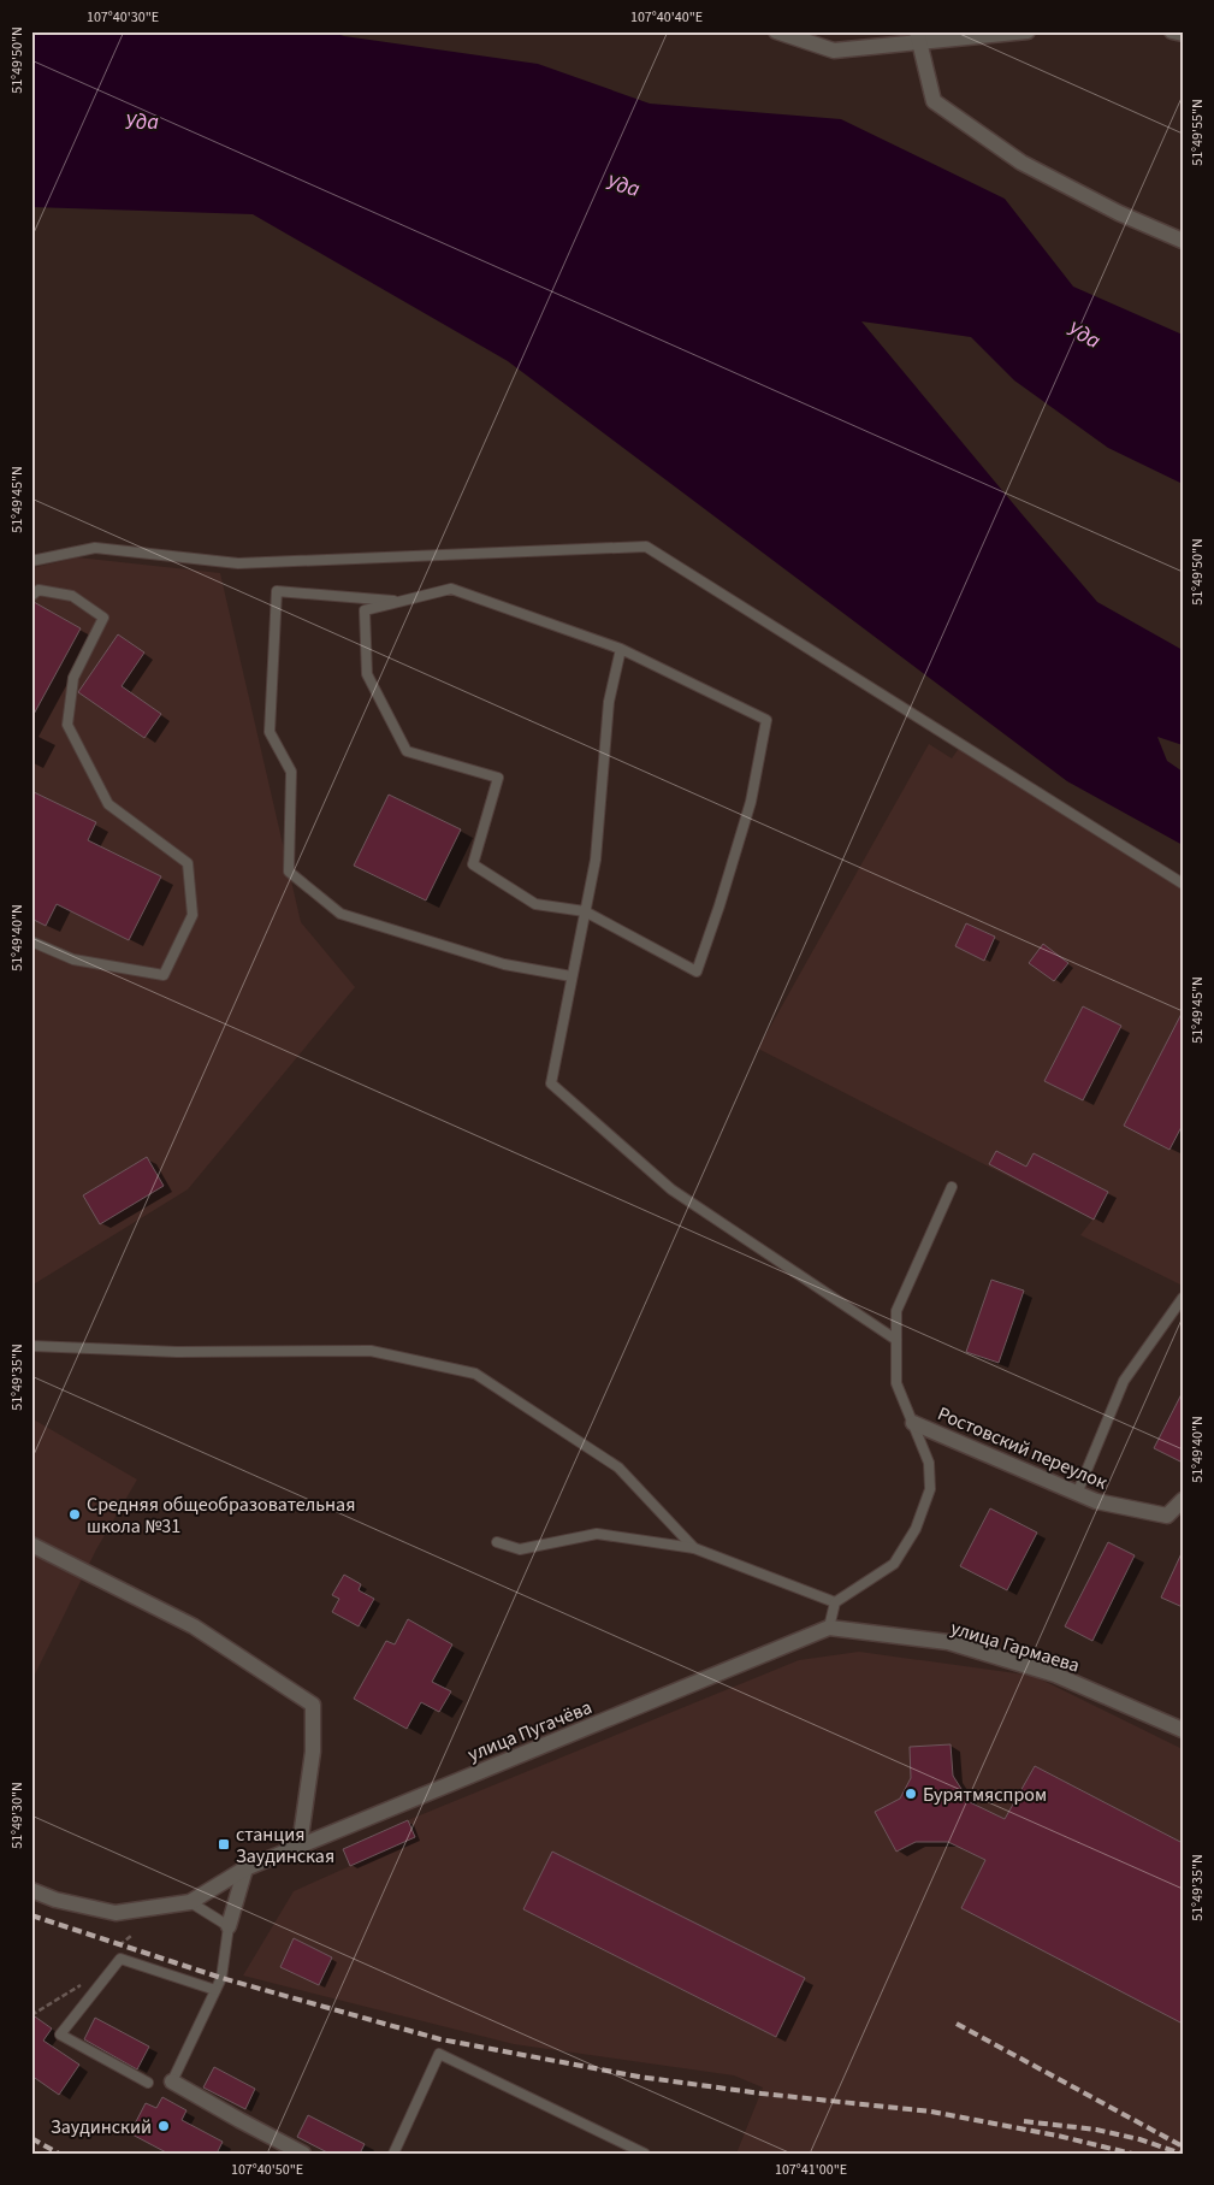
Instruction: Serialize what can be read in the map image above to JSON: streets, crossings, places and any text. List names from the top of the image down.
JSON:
{
  "streets": {
    "street": ["Ростовский переулок", "улица Гармаева", "улица Пугачёва"]
  },
  "crossings": [
    ["улица Гармаева", "улица Пугачёва"]
  ],
  "water": ["Уда"],
  "places": {
    "other": ["Средняя общеобразовательная школа №31", "Бурятмяспром", "Заудинский"],
    "transit": ["станция Заудинская"]
  },
  "coordinates": [
    "107°40'30\"E",
    "107°40'40\"E",
    "51°49'50\"N",
    "51°49'55\"N",
    "51°49'45\"N",
    "51°49'40\"N",
    "51°49'35\"N",
    "51°49'30\"N",
    "107°40'50\"E",
    "107°41'00\"E"
  ]
}
